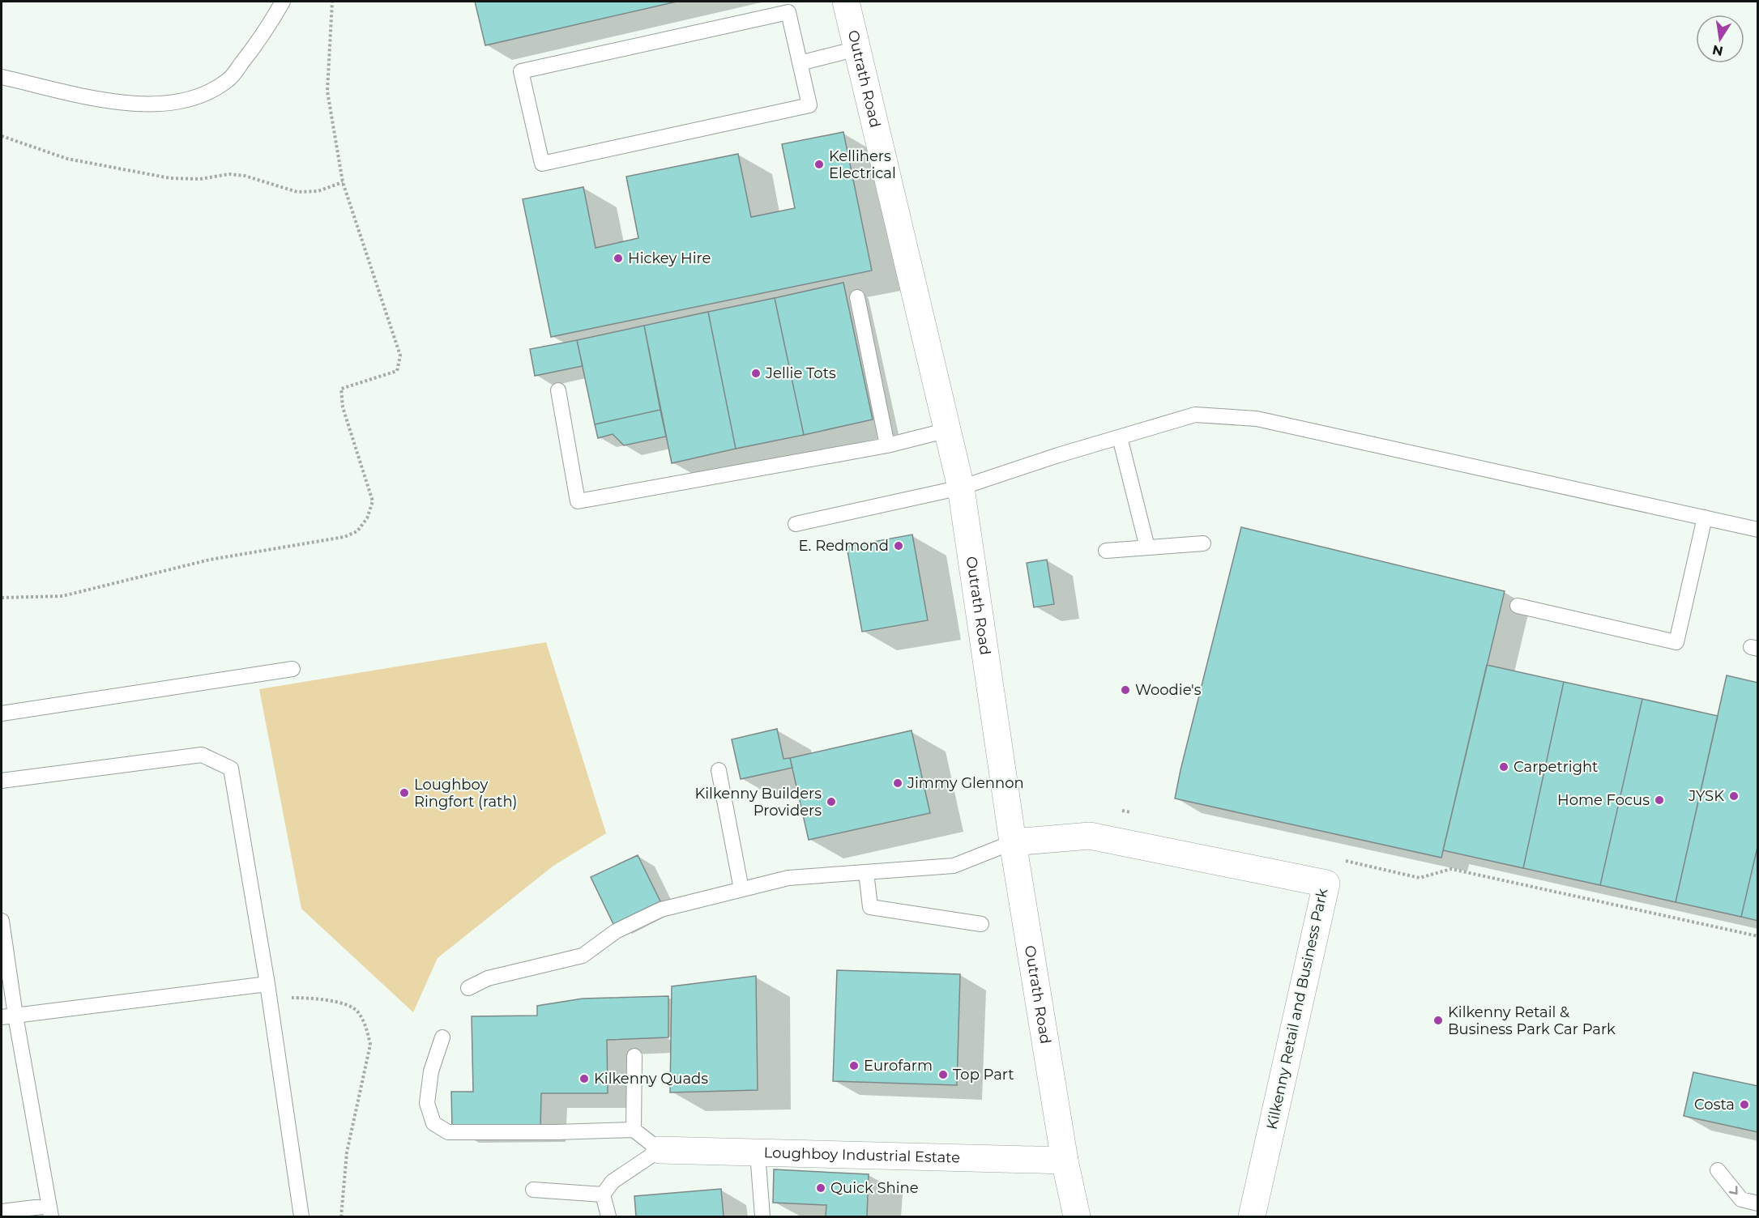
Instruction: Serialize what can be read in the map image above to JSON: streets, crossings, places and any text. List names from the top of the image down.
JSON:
{
  "streets": {
    "street": ["Outrath Road", "Kilkenny Retail and Business Park", "Loughboy Industrial Estate"]
  },
  "crossings": [
    ["Outrath Road", "Kilkenny Retail and Business Park"],
    ["Outrath Road", "Loughboy Industrial Estate"]
  ],
  "places": [
    "Kellihers Electrical",
    "Hickey Hire",
    "Jellie Tots",
    "E. Redmond",
    "Woodie's",
    "Carpetright",
    "Jimmy Glennon",
    "Loughboy Ringfort (rath)",
    "JYSK",
    "Home Focus",
    "Kilkenny Builders Providers",
    "Kilkenny Retail & Business Park Car Park",
    "Eurofarm",
    "Top Part",
    "Kilkenny Quads",
    "Costa",
    "Quick Shine"
  ],
  "north": "bottom"
}
